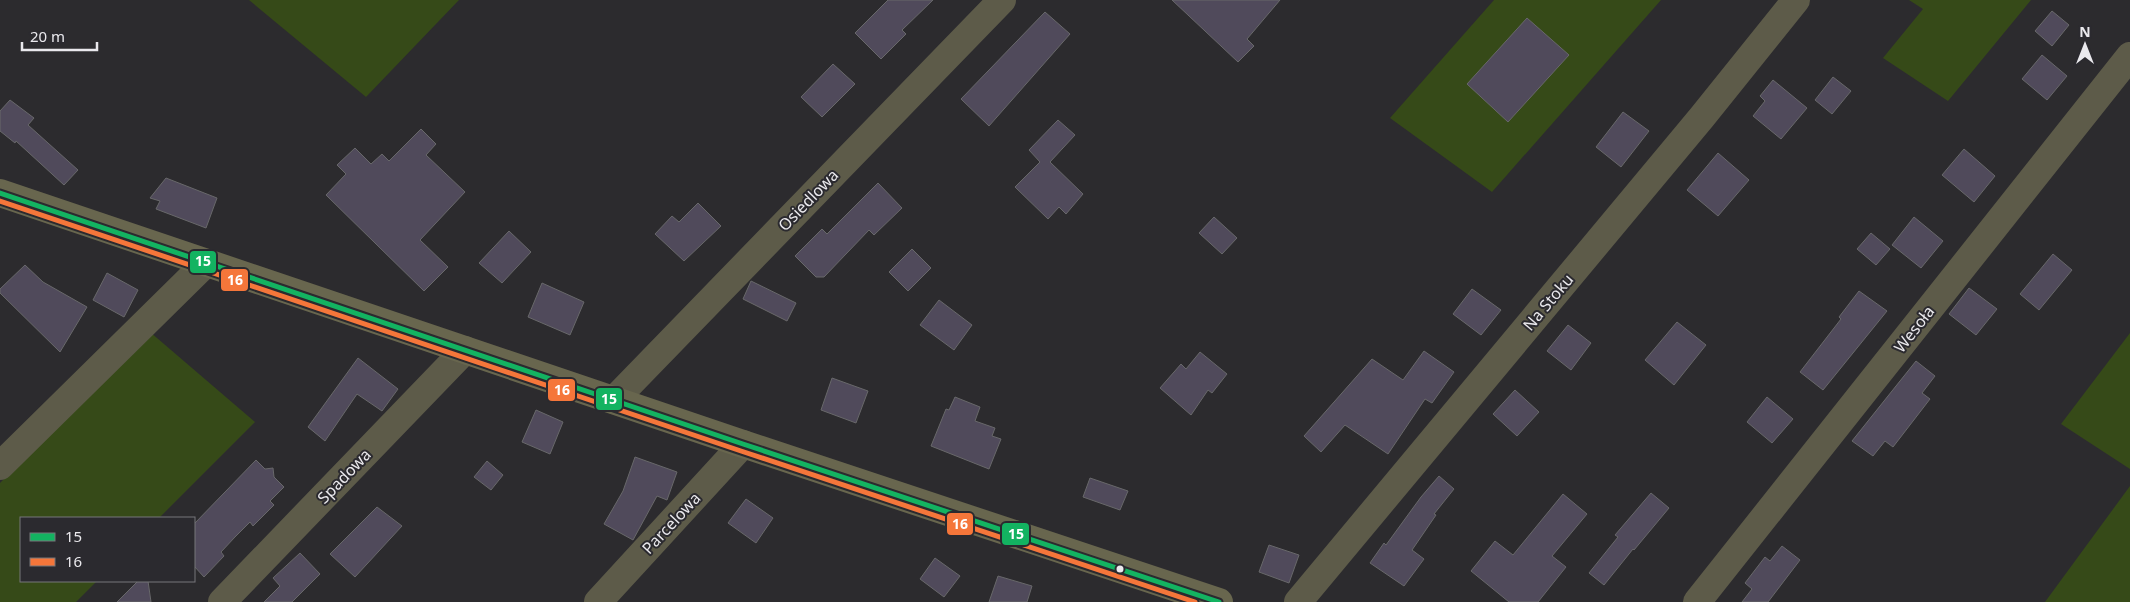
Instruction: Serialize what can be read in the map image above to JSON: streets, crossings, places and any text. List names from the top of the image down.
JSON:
{
  "streets": {
    "street": [
      "Osiedlowa",
      "Na Stoku",
      "Wesoła",
      "Spadowa",
      "Parcelowa"
    ]
  },
  "lines": ["transit line 15", "transit line 16"],
  "legend": ["15", "16"],
  "scale_bar": "20 m",
  "north": "top"
}
